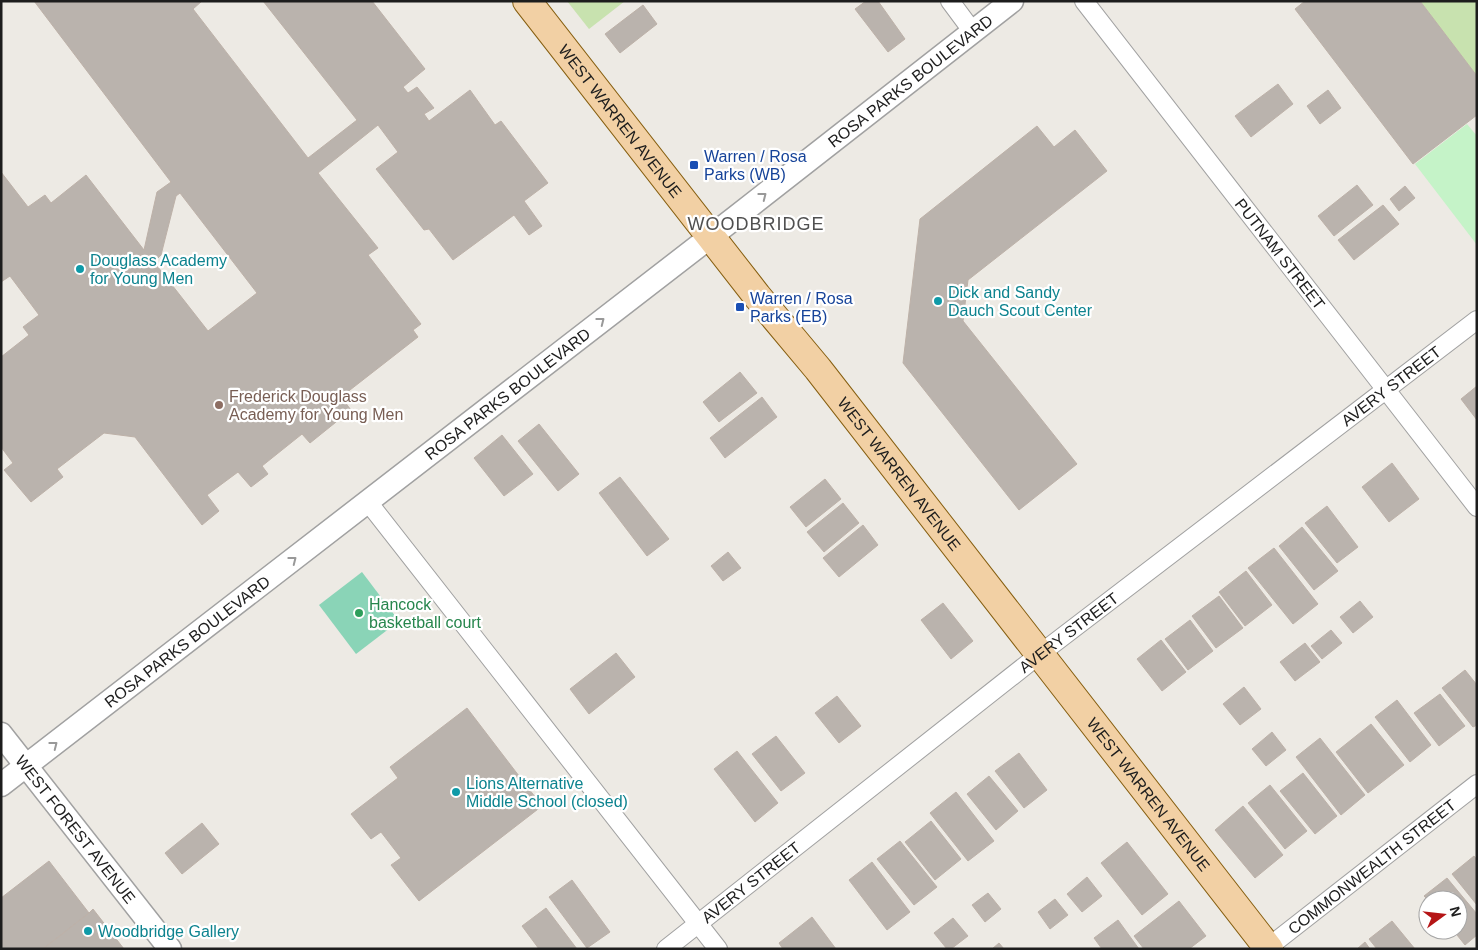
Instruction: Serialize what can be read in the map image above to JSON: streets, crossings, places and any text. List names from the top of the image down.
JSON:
{
  "streets": {
    "main road": ["WEST WARREN AVENUE"],
    "street": [
      "ROSA PARKS BOULEVARD",
      "PUTNAM STREET",
      "AVERY STREET",
      "WEST FOREST AVENUE",
      "COMMONWEALTH STREET"
    ]
  },
  "crossings": [
    ["ROSA PARKS BOULEVARD", "WEST WARREN AVENUE"],
    ["ROSA PARKS BOULEVARD", "WEST FOREST AVENUE"],
    ["WEST WARREN AVENUE", "AVERY STREET"],
    ["WEST WARREN AVENUE", "COMMONWEALTH STREET"],
    ["PUTNAM STREET", "AVERY STREET"]
  ],
  "one_way": ["ROSA PARKS BOULEVARD"],
  "districts": ["WOODBRIDGE"],
  "places": {
    "transit": ["Warren / Rosa Parks (WB)", "Warren / Rosa Parks (EB)"],
    "other": [
      "Douglass Academy for Young Men",
      "Dick and Sandy Dauch Scout Center",
      "Frederick Douglass Academy for Young Men",
      "Hancock basketball court",
      "Lions Alternative Middle School (closed)",
      "Woodbridge Gallery"
    ]
  },
  "north": "right"
}
